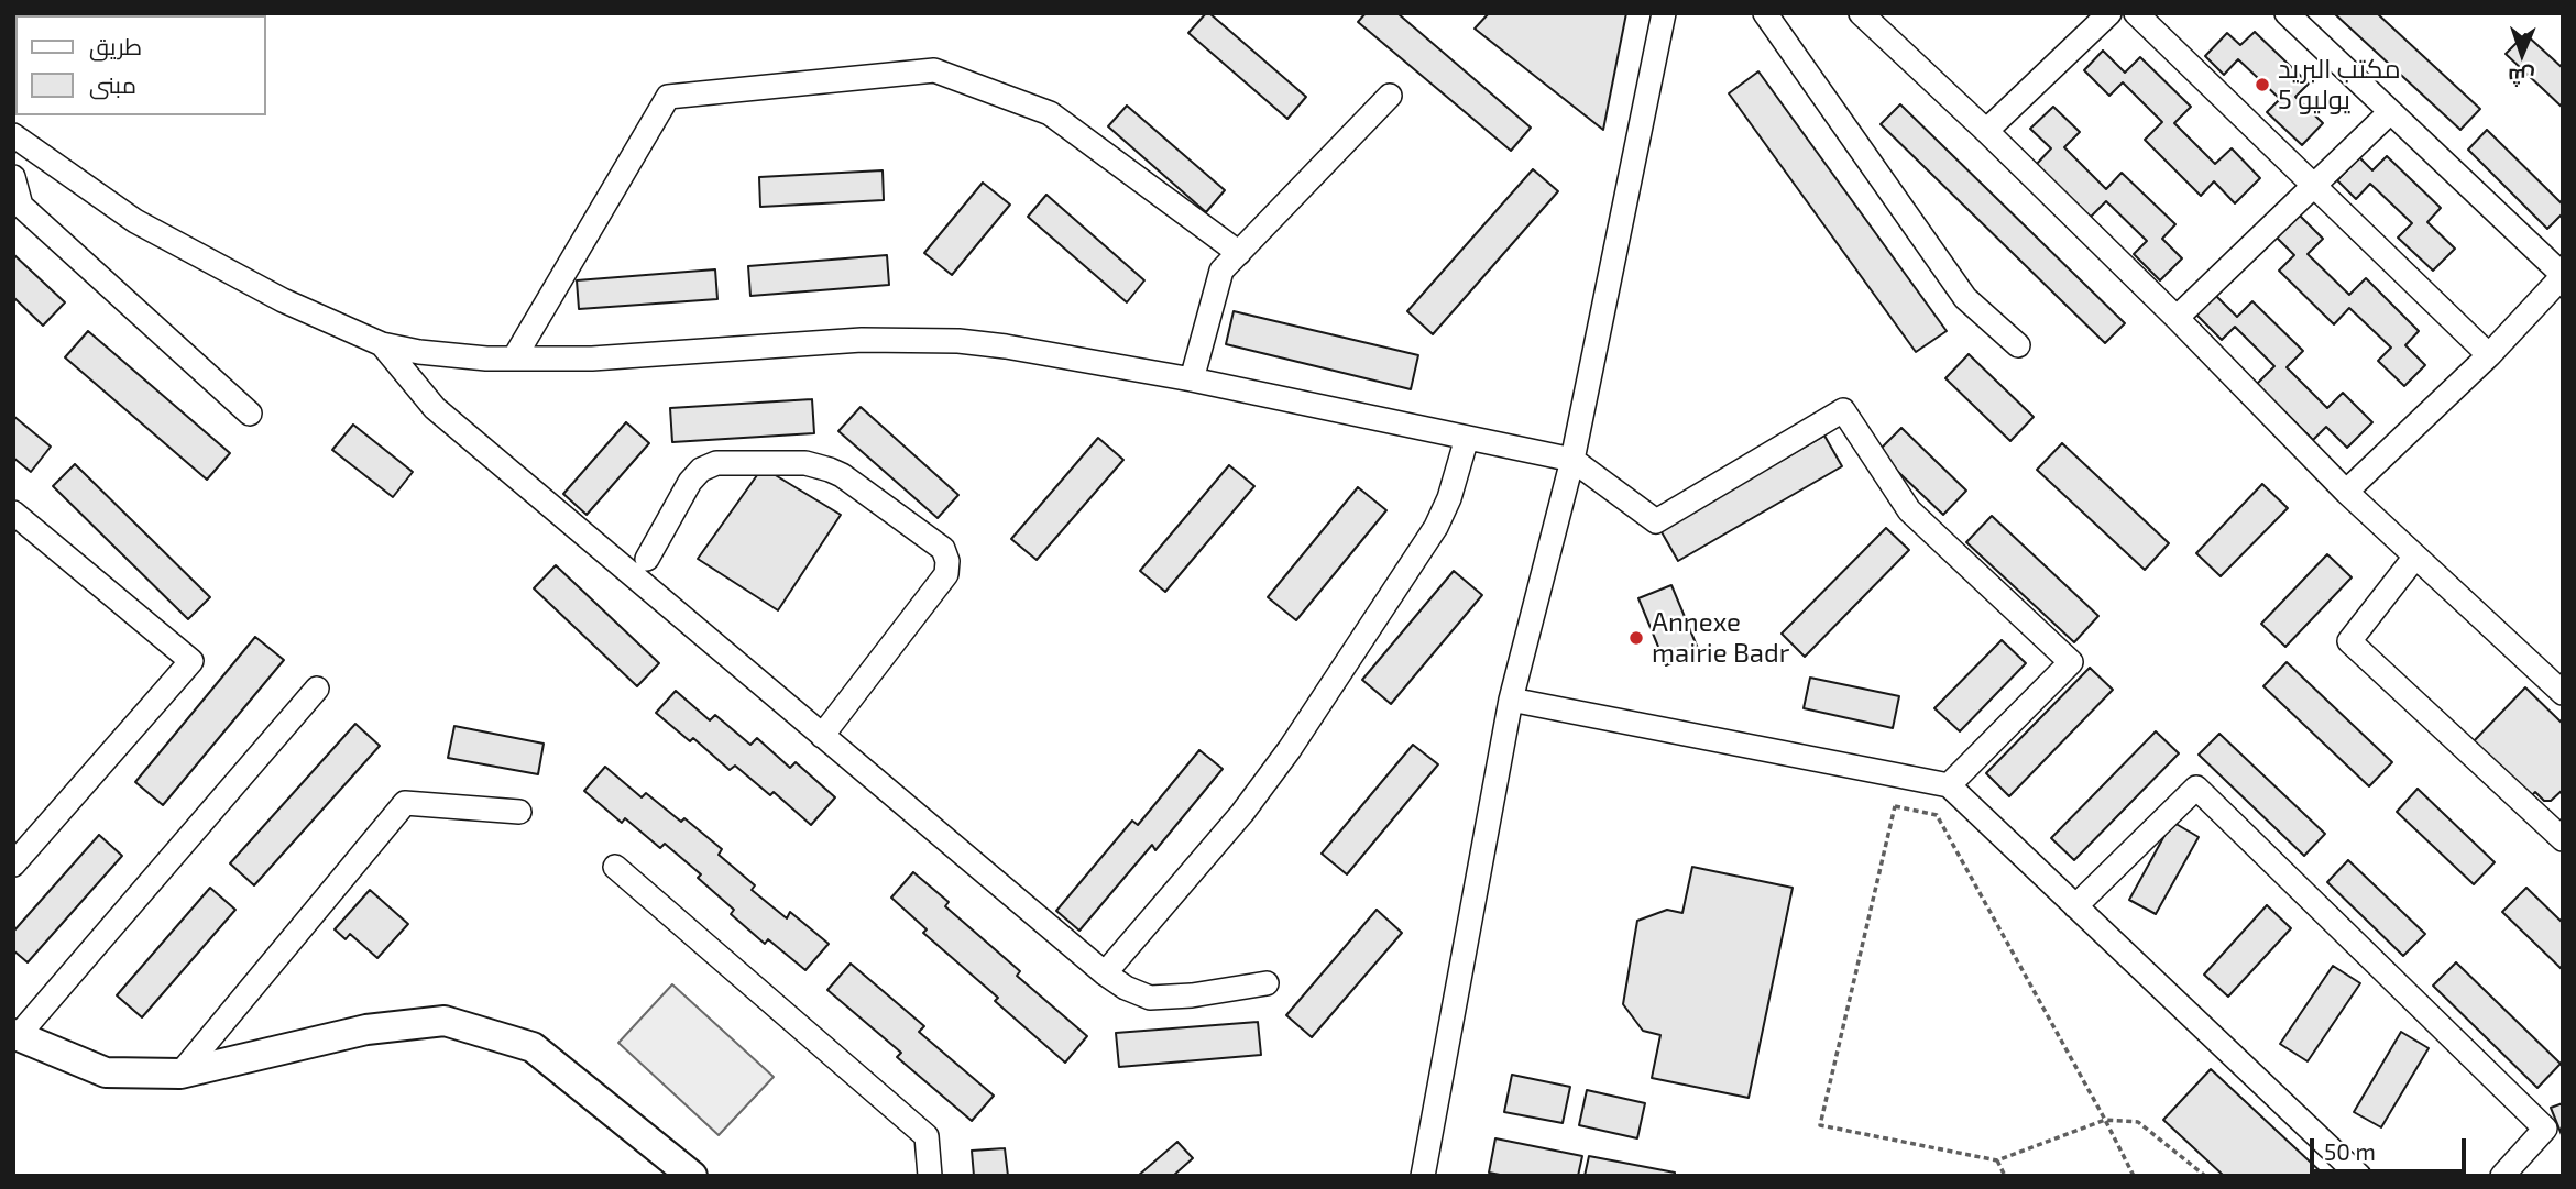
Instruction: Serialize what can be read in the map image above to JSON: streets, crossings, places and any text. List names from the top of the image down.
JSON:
{
  "places": ["مكتب البريد 5 يوليو", "Annexe mairie Badr"],
  "legend": ["طريق", "مبنى"],
  "scale_bar": "50 m",
  "north": "bottom"
}
